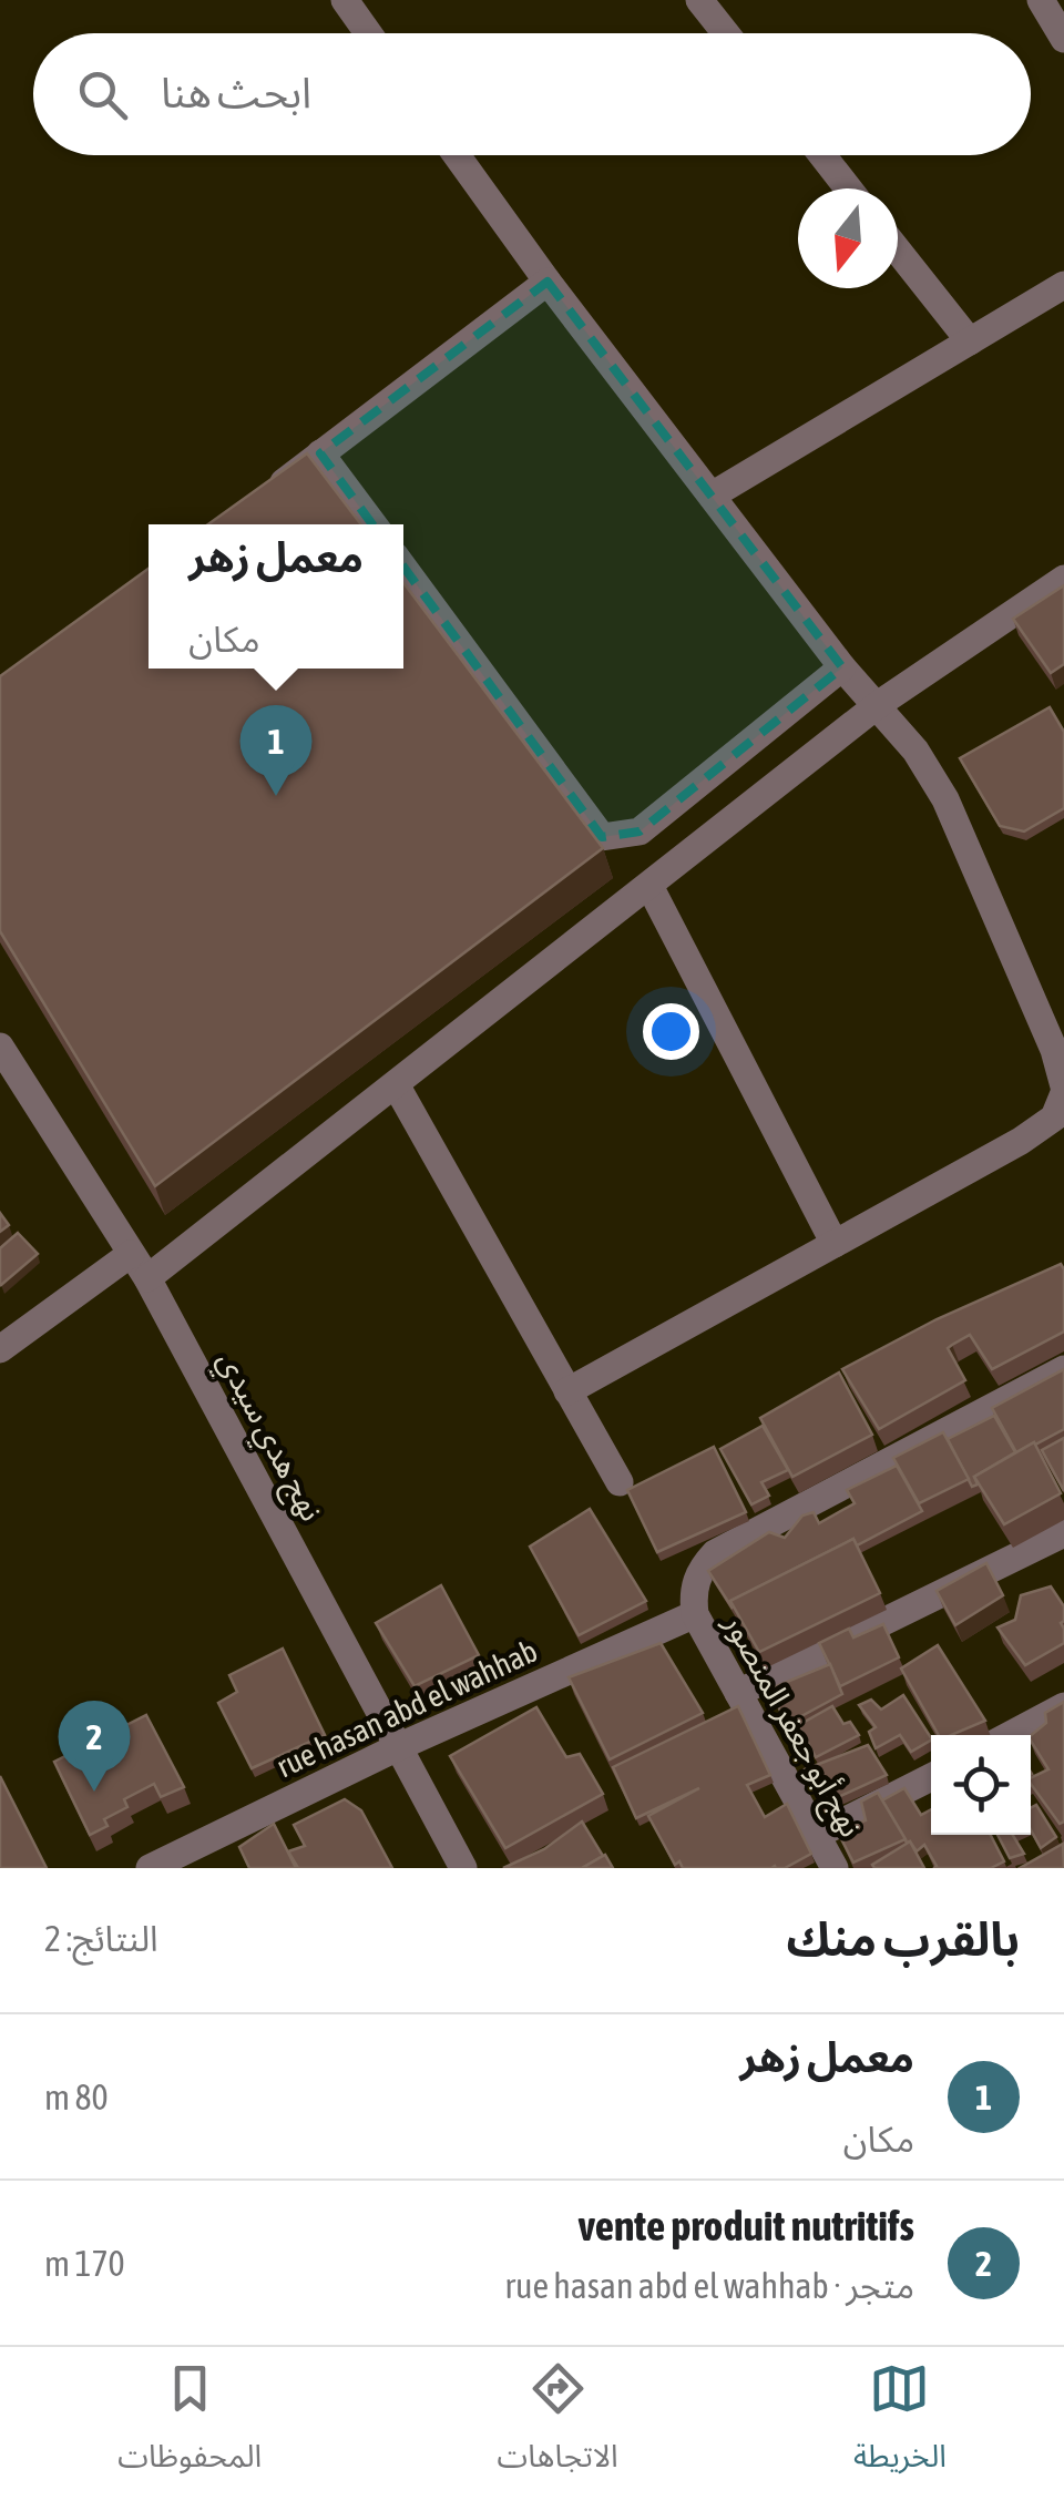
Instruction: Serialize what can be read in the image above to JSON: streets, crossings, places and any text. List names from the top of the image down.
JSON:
{
  "streets": {
    "street": ["نهج هدي سيدي", "rue hasan abd el wahhab", "نهج أبو جعفر المنصور"]
  },
  "crossings": [
    ["نهج هدي سيدي", "rue hasan abd el wahhab"],
    ["rue hasan abd el wahhab", "نهج أبو جعفر المنصور"]
  ],
  "north": "bottom",
  "page": {
    "search": "ابحث هنا",
    "popup": ["معمل زهر", "مكان"],
    "pins": ["1", "2"],
    "heading": ["بالقرب منك", "النتائج: 2"],
    "list": [
      {
        "mark": "1",
        "name": "معمل زهر",
        "note": "مكان",
        "value": "80 m"
      },
      {
        "mark": "2",
        "name": "vente produit nutritifs",
        "note": "متجر · rue hasan abd el wahhab",
        "value": "170 m"
      }
    ],
    "nav": ["الخريطة", "الاتجاهات", "المحفوظات"]
  }
}
